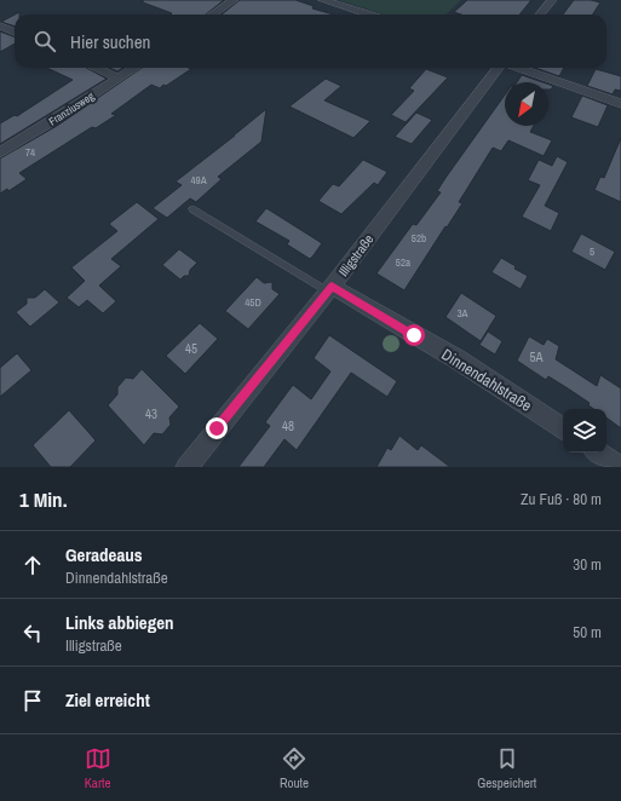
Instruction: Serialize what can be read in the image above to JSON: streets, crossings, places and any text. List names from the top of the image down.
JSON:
{
  "streets": {
    "street": ["Franziusweg", "Illigstraße", "Dinnendahlstraße"]
  },
  "crossings": [
    ["Illigstraße", "Dinnendahlstraße"]
  ],
  "house_numbers": [
    "74",
    "49A",
    "52b",
    "5",
    "52a",
    "45D",
    "3A",
    "45",
    "5A",
    "43",
    "48"
  ],
  "north": "bottom left",
  "page": {
    "search": "Hier suchen",
    "heading": ["1 Min.", "Zu Fuß · 80 m"],
    "list": [
      ["Geradeaus", "Dinnendahlstraße", "30 m"],
      ["Links abbiegen", "Illigstraße", "50 m"],
      "Ziel erreicht"
    ],
    "nav": ["Karte", "Route", "Gespeichert"]
  }
}
